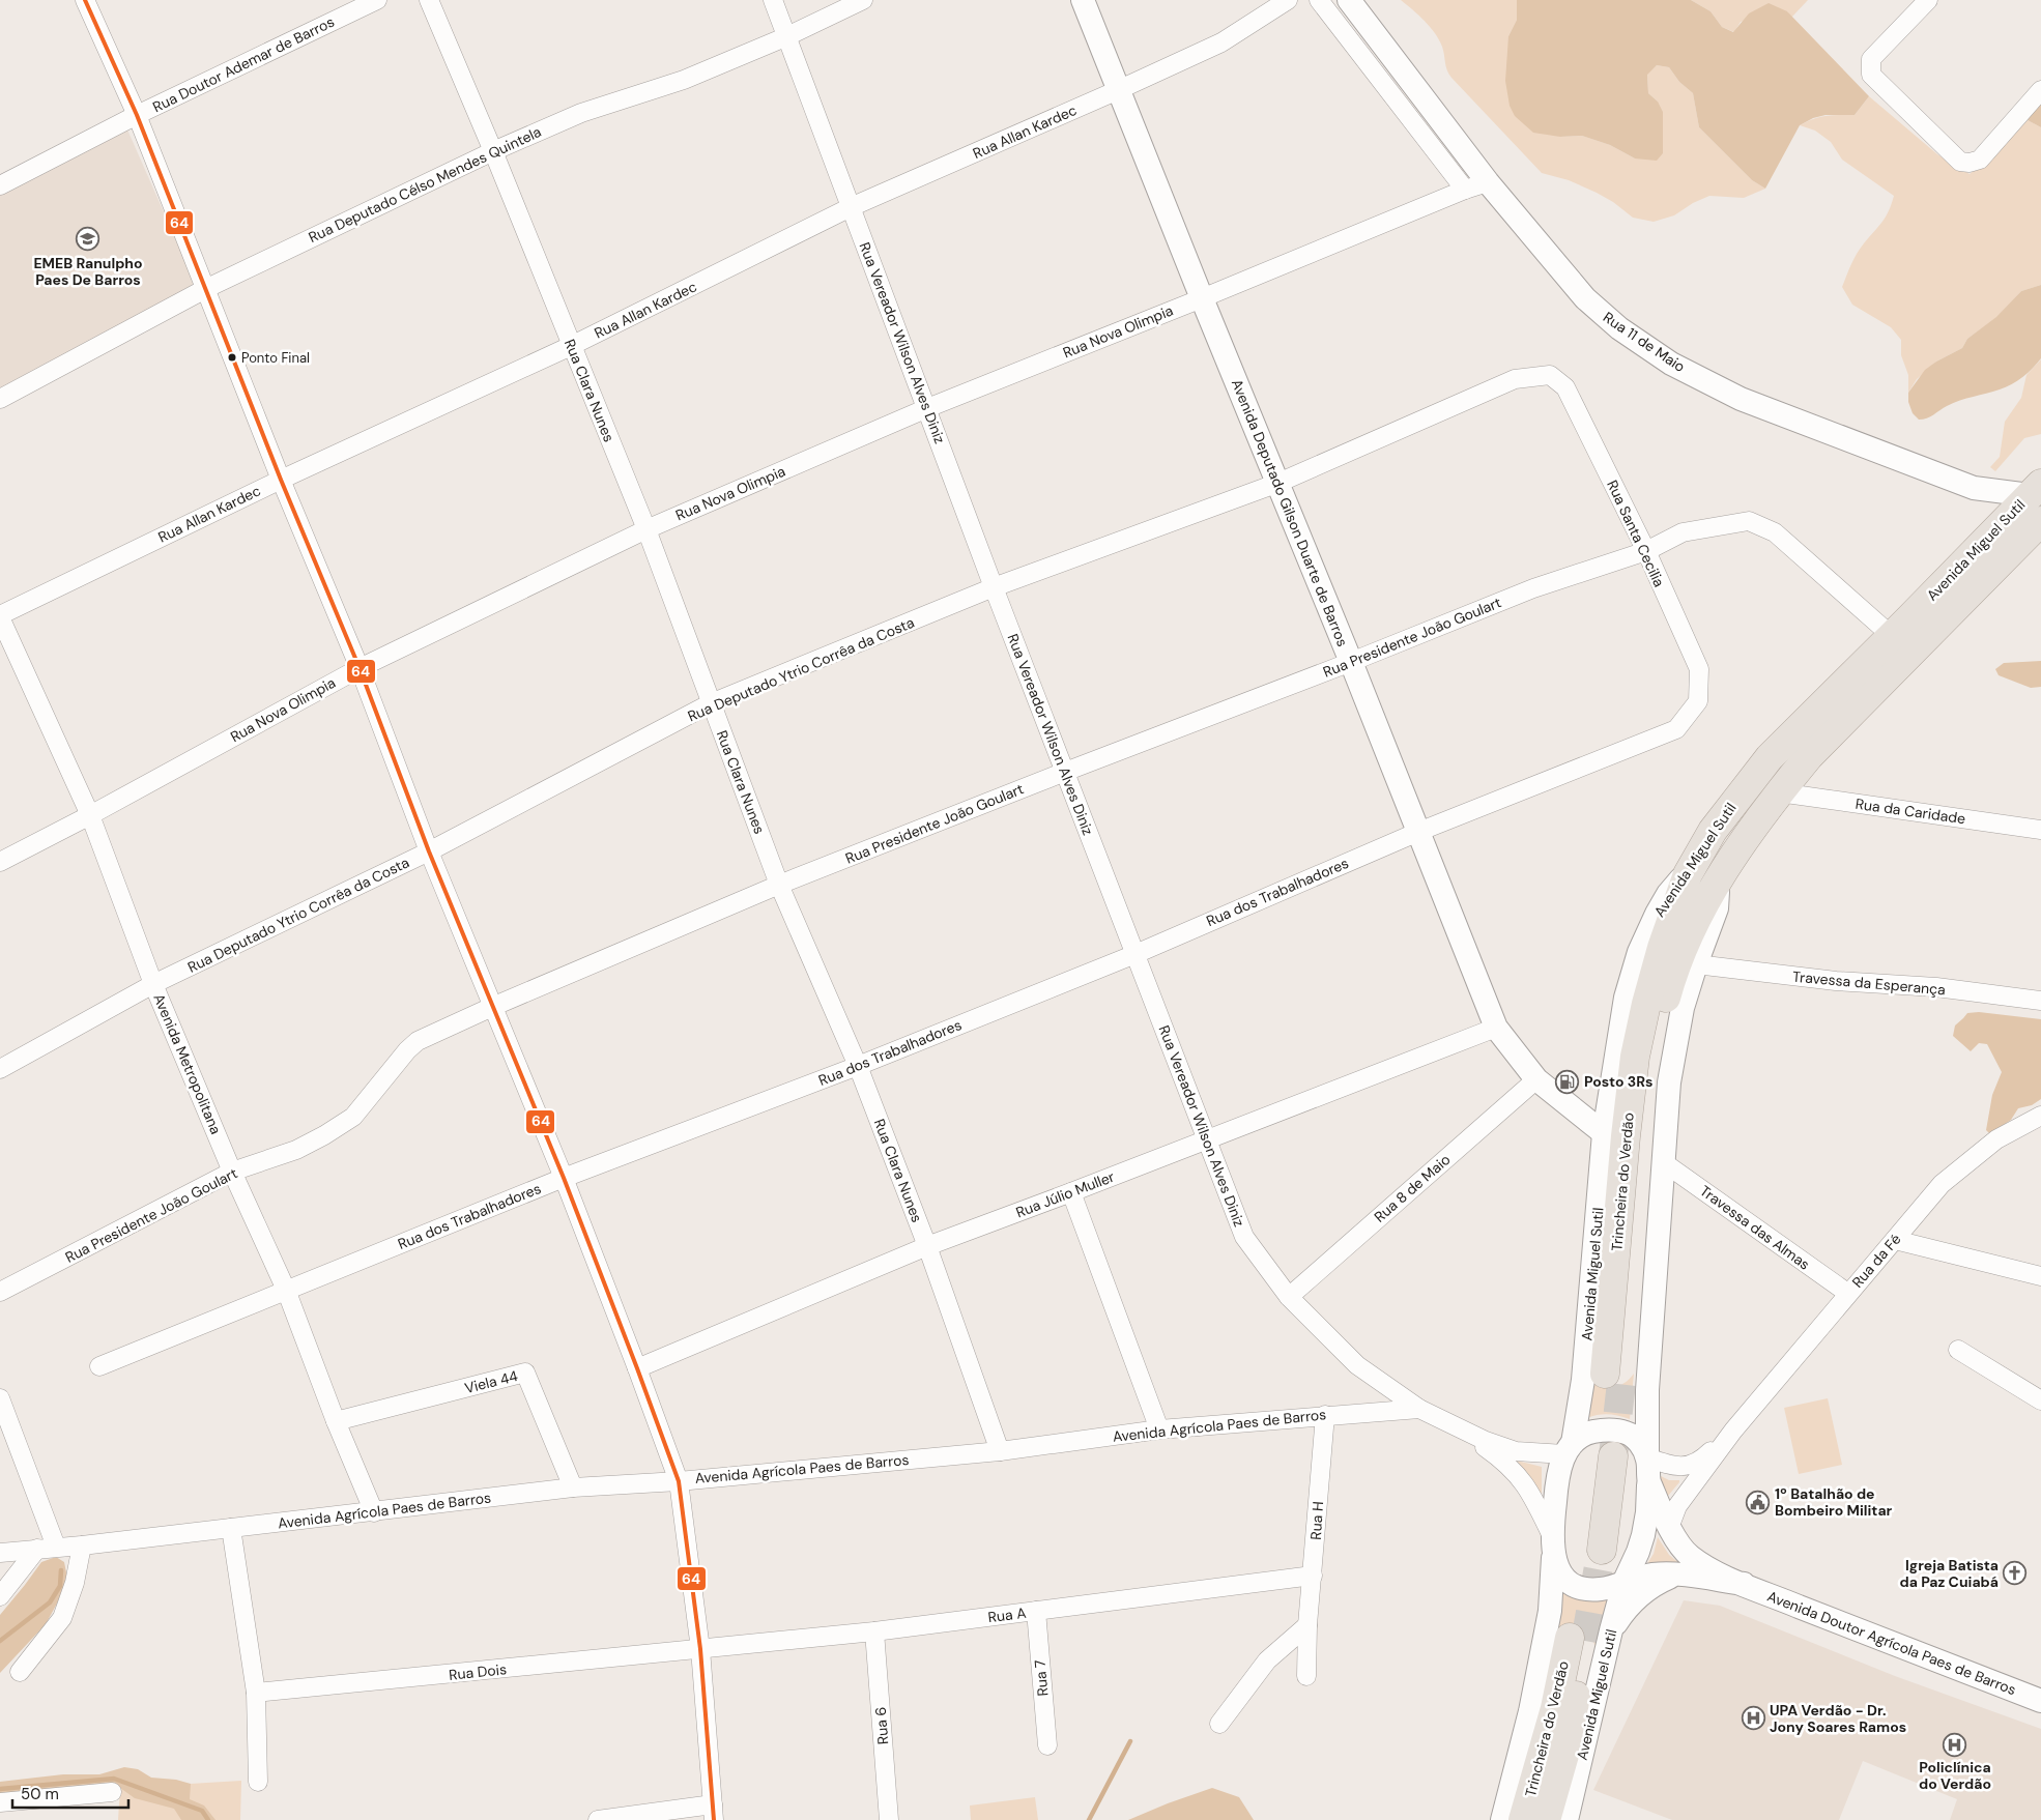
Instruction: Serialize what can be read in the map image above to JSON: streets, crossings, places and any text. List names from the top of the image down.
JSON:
{
  "streets": {
    "highway": ["Avenida Miguel Sutil", "Trincheira do Verdão"],
    "street": [
      "Rua Doutor Ademar de Barros",
      "Rua Allan Kardec",
      "Rua Deputado Célso Mendes Quintela",
      "Rua Nova Olimpia",
      "Rua 11 de Maio",
      "Rua Vereador Wilson Alves Diniz",
      "Rua Clara Nunes",
      "Avenida Deputado Gilson Duarte de Barros",
      "Rua Santa Cecilia",
      "Rua Presidente João Goulart",
      "Rua Deputado Ytrio Corrêa da Costa",
      "Rua da Caridade",
      "Rua dos Trabalhadores",
      "Travessa da Esperança",
      "Avenida Metropolitana",
      "Rua 8 de Maio",
      "Rua Júlio Muller",
      "Travessa das Almas",
      "Rua da Fé",
      "Viela 44",
      "Avenida Agrícola Paes de Barros",
      "Rua H",
      "Rua A",
      "Avenida Doutor Agrícola Paes de Barros",
      "Rua Dois",
      "Rua 7",
      "Rua 6"
    ]
  },
  "crossings": [
    ["Rua Allan Kardec", "Rua Vereador Wilson Alves Diniz"],
    ["Rua Allan Kardec", "Rua Clara Nunes"],
    ["Rua Allan Kardec", "Avenida Deputado Gilson Duarte de Barros"],
    ["Rua Allan Kardec", "Avenida Metropolitana"],
    ["Rua Deputado Célso Mendes Quintela", "Rua Vereador Wilson Alves Diniz"],
    ["Rua Deputado Célso Mendes Quintela", "Rua Clara Nunes"],
    ["Rua Nova Olimpia", "Rua 11 de Maio"],
    ["Rua Nova Olimpia", "Rua Vereador Wilson Alves Diniz"],
    ["Rua Nova Olimpia", "Rua Clara Nunes"],
    ["Rua Nova Olimpia", "Avenida Deputado Gilson Duarte de Barros"],
    ["Rua Nova Olimpia", "Avenida Metropolitana"],
    ["Rua 11 de Maio", "Avenida Miguel Sutil"],
    ["Rua Vereador Wilson Alves Diniz", "Rua Presidente João Goulart"],
    ["Rua Vereador Wilson Alves Diniz", "Rua Deputado Ytrio Corrêa da Costa"],
    ["Rua Vereador Wilson Alves Diniz", "Rua dos Trabalhadores"],
    ["Rua Vereador Wilson Alves Diniz", "Rua 8 de Maio"],
    ["Rua Vereador Wilson Alves Diniz", "Rua Júlio Muller"],
    ["Rua Vereador Wilson Alves Diniz", "Avenida Agrícola Paes de Barros"],
    ["Rua Vereador Wilson Alves Diniz", "Avenida Doutor Agrícola Paes de Barros"],
    ["Rua Clara Nunes", "Rua Presidente João Goulart"],
    ["Rua Clara Nunes", "Rua Deputado Ytrio Corrêa da Costa"],
    ["Rua Clara Nunes", "Rua dos Trabalhadores"],
    ["Rua Clara Nunes", "Rua Júlio Muller"],
    ["Rua Clara Nunes", "Avenida Agrícola Paes de Barros"],
    ["Avenida Deputado Gilson Duarte de Barros", "Avenida Miguel Sutil"],
    ["Avenida Deputado Gilson Duarte de Barros", "Rua Presidente João Goulart"],
    ["Avenida Deputado Gilson Duarte de Barros", "Rua Deputado Ytrio Corrêa da Costa"],
    ["Avenida Deputado Gilson Duarte de Barros", "Rua dos Trabalhadores"],
    ["Avenida Deputado Gilson Duarte de Barros", "Rua 8 de Maio"],
    ["Avenida Deputado Gilson Duarte de Barros", "Rua Júlio Muller"],
    ["Rua Santa Cecilia", "Rua Presidente João Goulart"],
    ["Rua Santa Cecilia", "Rua Deputado Ytrio Corrêa da Costa"],
    ["Rua Santa Cecilia", "Rua dos Trabalhadores"],
    ["Avenida Miguel Sutil", "Rua Presidente João Goulart"],
    ["Avenida Miguel Sutil", "Rua da Caridade"],
    ["Avenida Miguel Sutil", "Travessa da Esperança"],
    ["Avenida Miguel Sutil", "Trincheira do Verdão"],
    ["Avenida Miguel Sutil", "Travessa das Almas"],
    ["Avenida Miguel Sutil", "Rua da Fé"],
    ["Avenida Miguel Sutil", "Avenida Doutor Agrícola Paes de Barros"],
    ["Rua Presidente João Goulart", "Avenida Metropolitana"],
    ["Rua Deputado Ytrio Corrêa da Costa", "Avenida Metropolitana"],
    ["Rua dos Trabalhadores", "Avenida Metropolitana"],
    ["Avenida Metropolitana", "Viela 44"],
    ["Avenida Metropolitana", "Avenida Agrícola Paes de Barros"],
    ["Travessa das Almas", "Rua da Fé"],
    ["Rua da Fé", "Avenida Doutor Agrícola Paes de Barros"],
    ["Viela 44", "Avenida Agrícola Paes de Barros"],
    ["Avenida Agrícola Paes de Barros", "Rua H"],
    ["Avenida Agrícola Paes de Barros", "Avenida Doutor Agrícola Paes de Barros"],
    ["Rua H", "Rua A"],
    ["Rua A", "Rua Dois"],
    ["Rua A", "Rua 7"],
    ["Rua A", "Rua 6"]
  ],
  "places": {
    "school or university": ["EMEB Ranulpho Paes De Barros"],
    "other": ["Ponto Final"],
    "fuel station": ["Posto 3Rs"],
    "public building": ["1º Batalhão de Bombeiro Militar"],
    "church": ["Igreja Batista da Paz Cuiabá"],
    "hospital": ["UPA Verdão - Dr. Jony Soares Ramos", "Policlínica do Verdão"]
  },
  "lines": ["transit line 64"],
  "scale_bar": "50 m"
}
